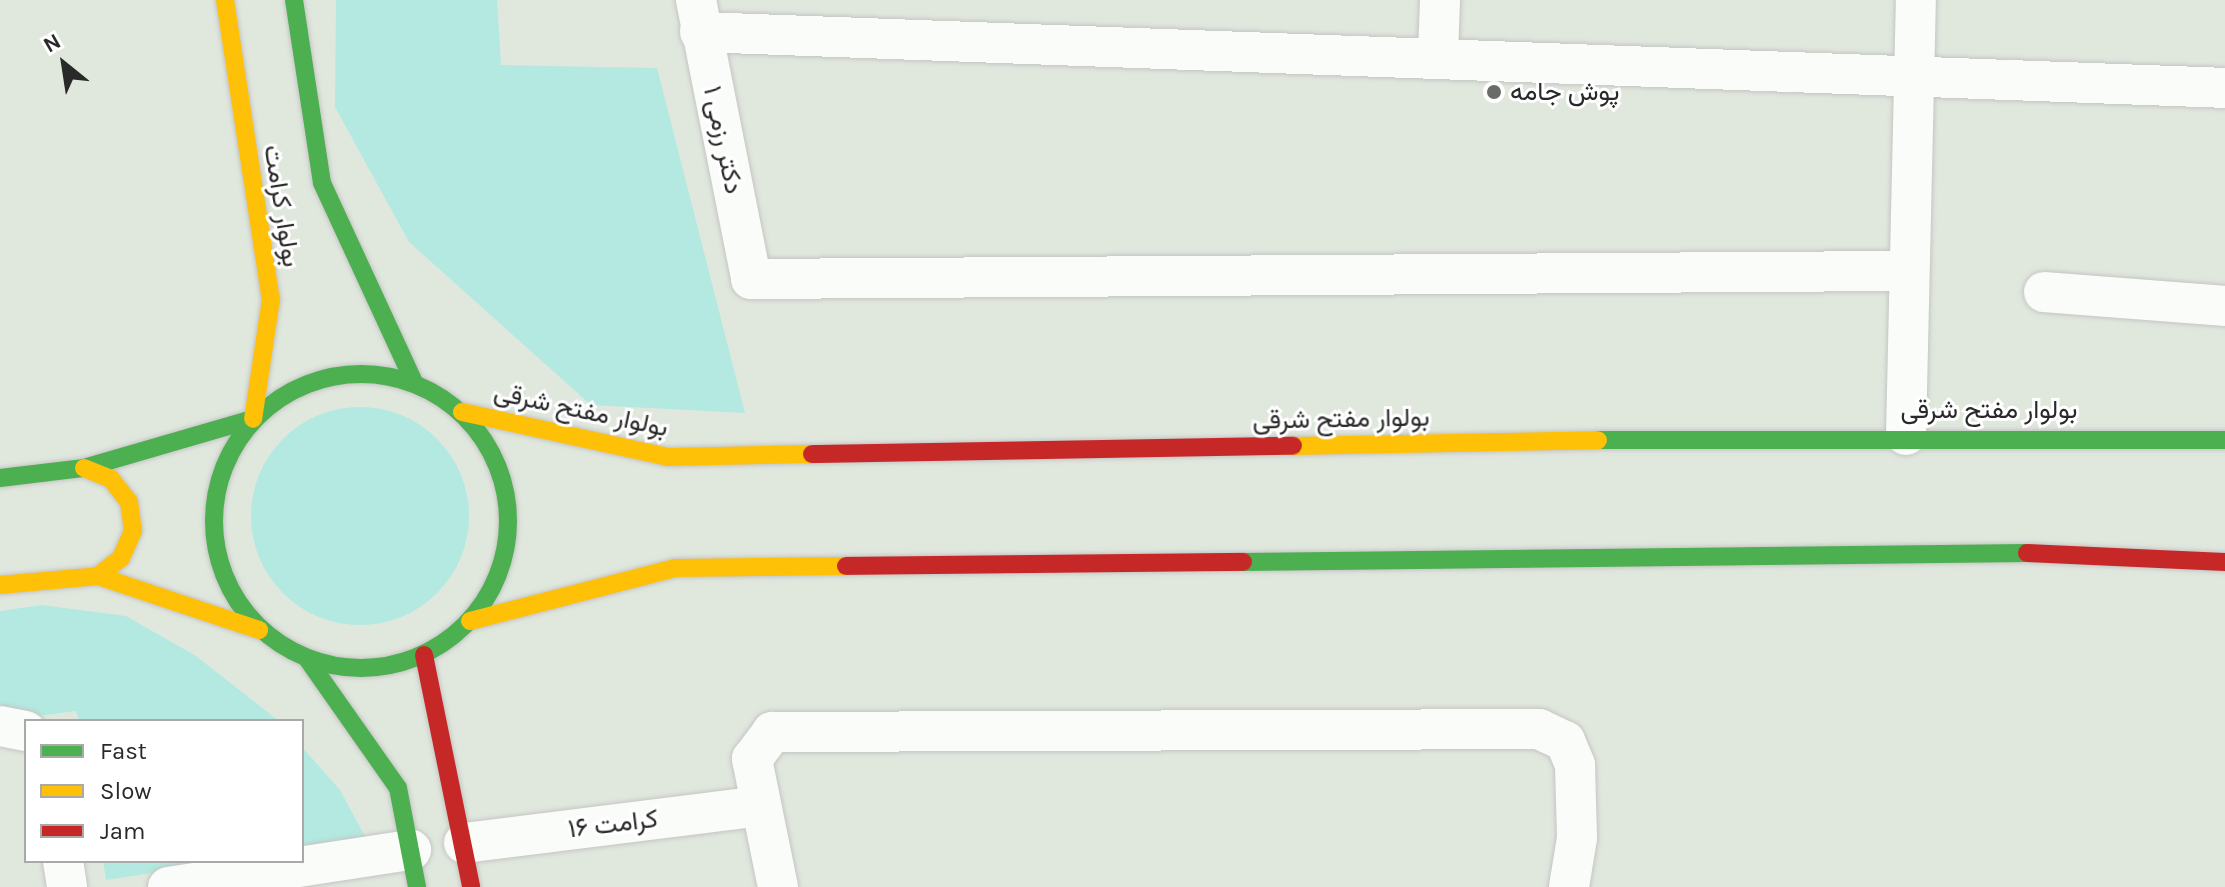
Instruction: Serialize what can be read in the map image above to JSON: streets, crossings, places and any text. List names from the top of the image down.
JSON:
{
  "streets": {
    "main road": ["بولوار کرامت", "بولوار مفتح شرقی"],
    "street": ["دکتر رزمی ۱", "کرامت ۱۶"]
  },
  "places": ["پوش جامه"],
  "legend": ["Fast", "Slow", "Jam"],
  "north": "top left"
}
